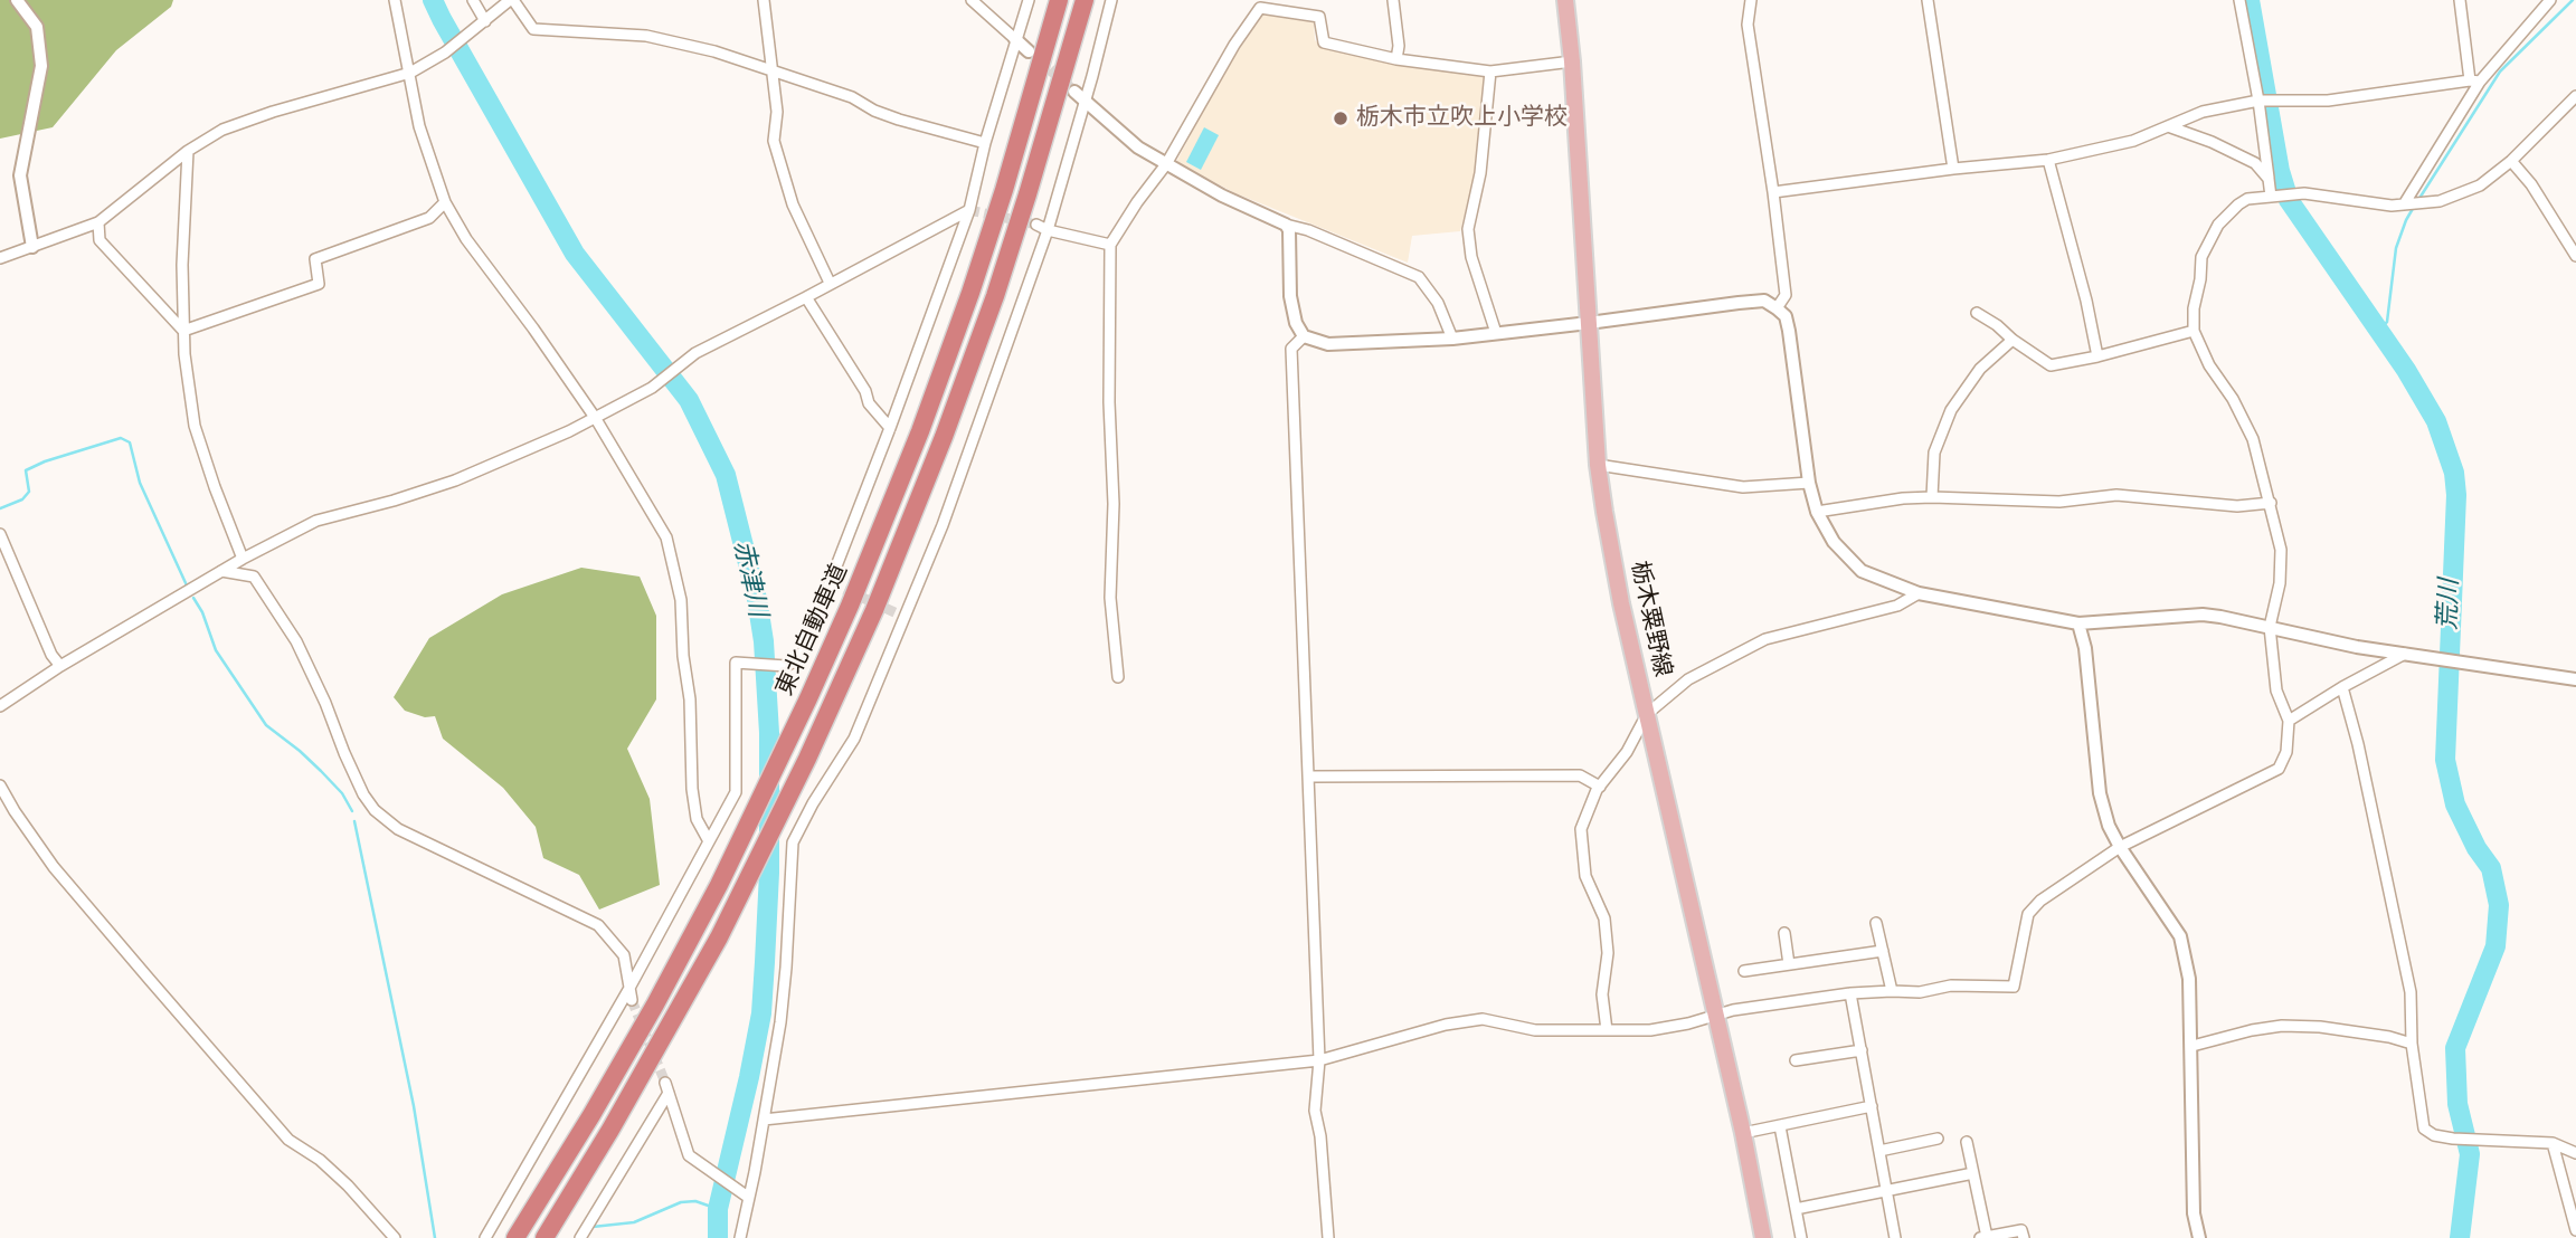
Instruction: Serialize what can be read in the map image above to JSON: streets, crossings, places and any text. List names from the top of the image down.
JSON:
{
  "streets": {
    "highway": ["東北自動車道"],
    "main road": ["栃木粟野線"]
  },
  "water": ["赤津川", "荒川"],
  "places": ["栃木市立吹上小学校"]
}
